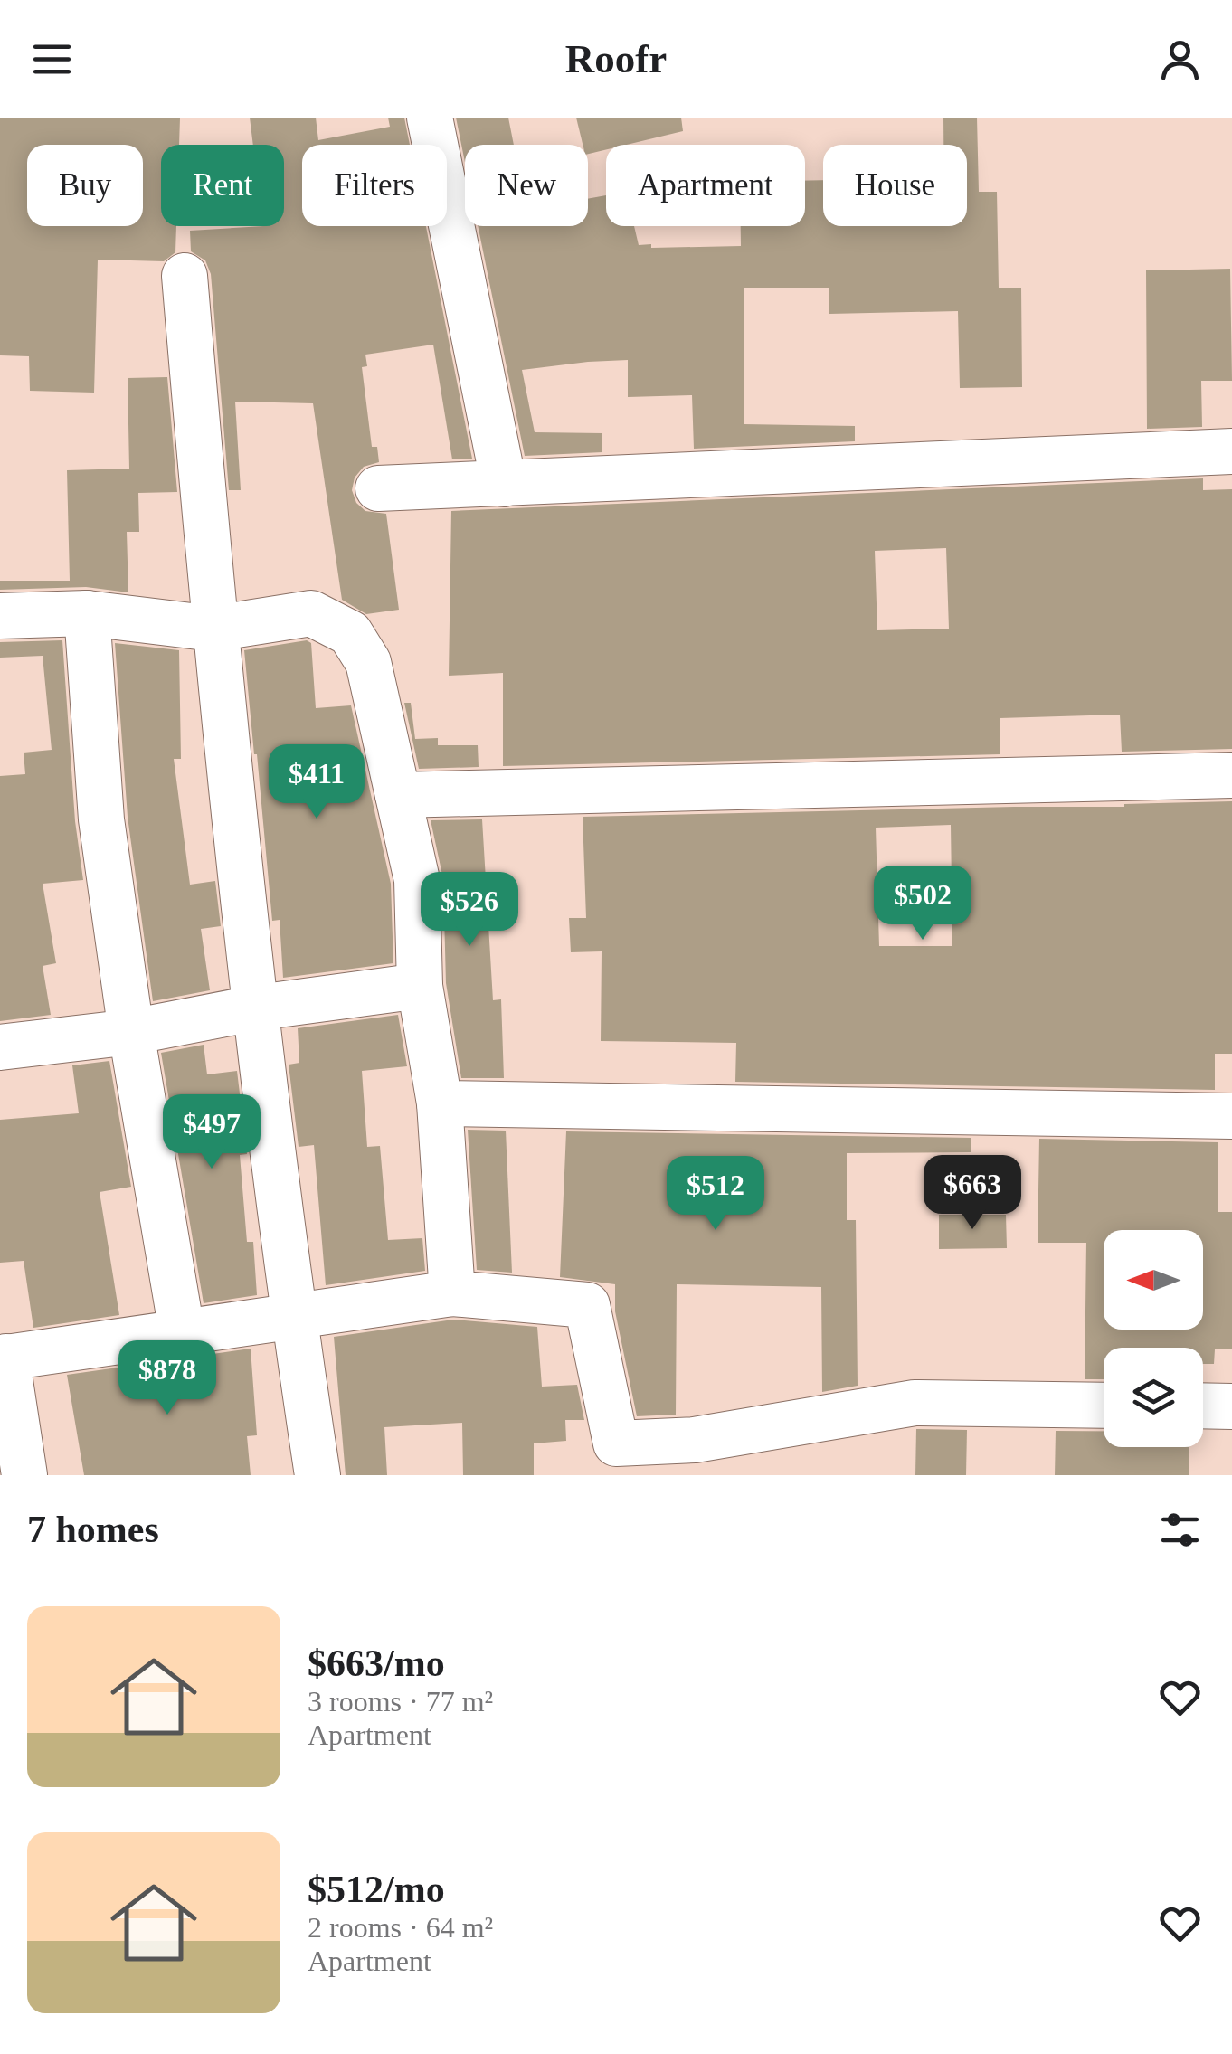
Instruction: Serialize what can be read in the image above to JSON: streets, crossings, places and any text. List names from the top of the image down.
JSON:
{
  "north": "left",
  "page": {
    "header": "Roofr",
    "chip": [
      "Buy",
      "Rent",
      "Filters",
      "New",
      "Apartment",
      "House"
    ],
    "price": [
      "$411",
      "$502",
      "$526",
      "$497",
      "$663",
      "$512",
      "$878"
    ],
    "heading": "7 homes",
    "list": [
      {
        "name": "$663/mo",
        "note": "3 rooms · 77 m² · Apartment"
      },
      {
        "name": "$512/mo",
        "note": "2 rooms · 64 m² · Apartment"
      }
    ]
  }
}
